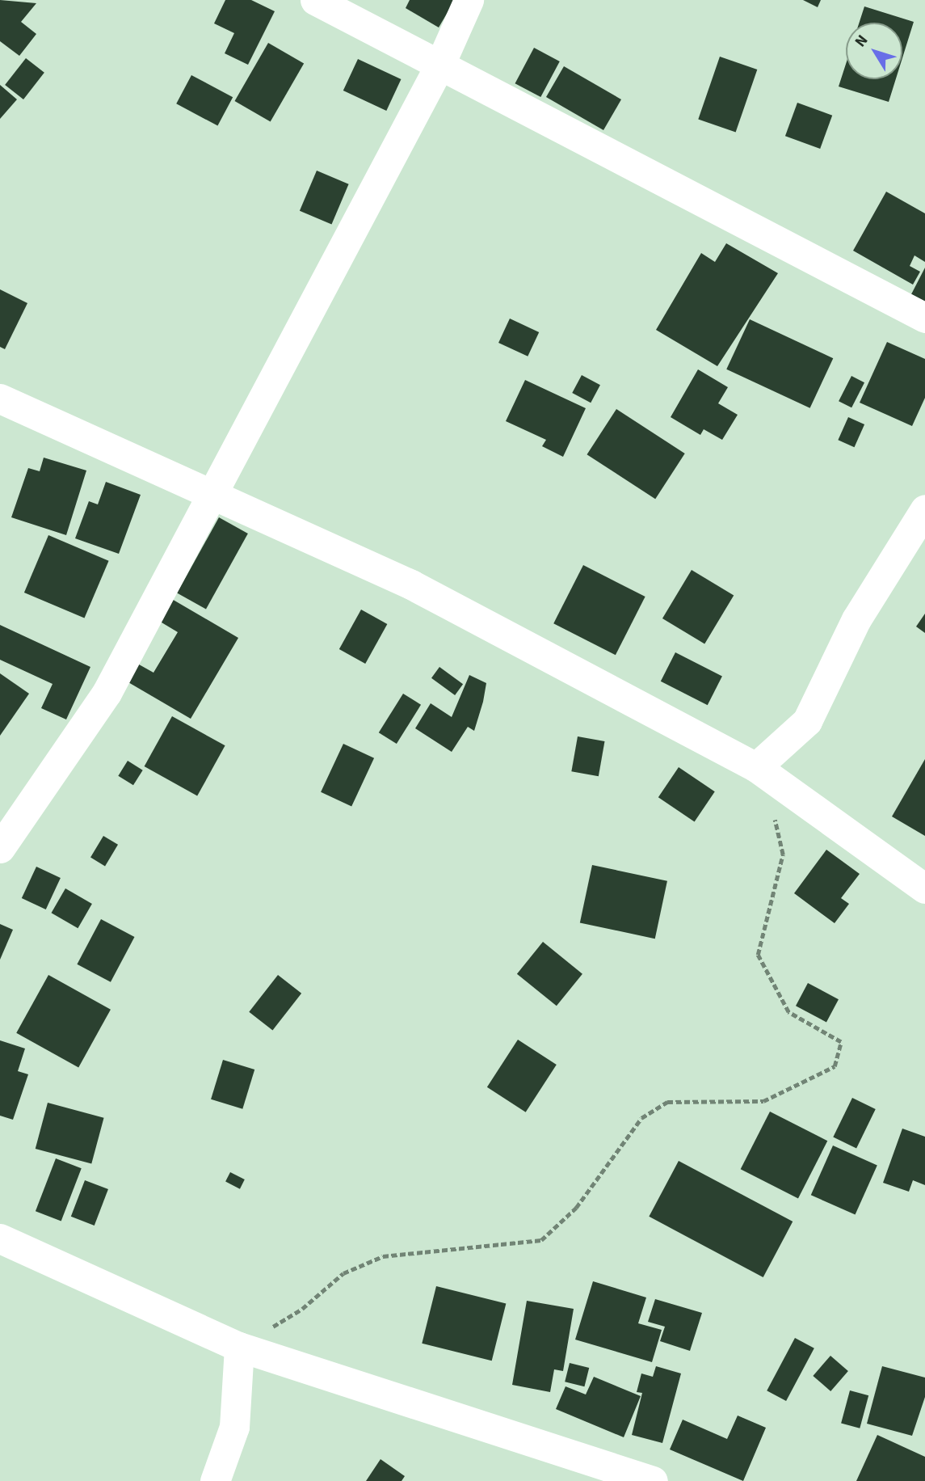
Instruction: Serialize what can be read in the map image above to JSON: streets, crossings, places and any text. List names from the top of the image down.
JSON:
{
  "north": "top left"
}
